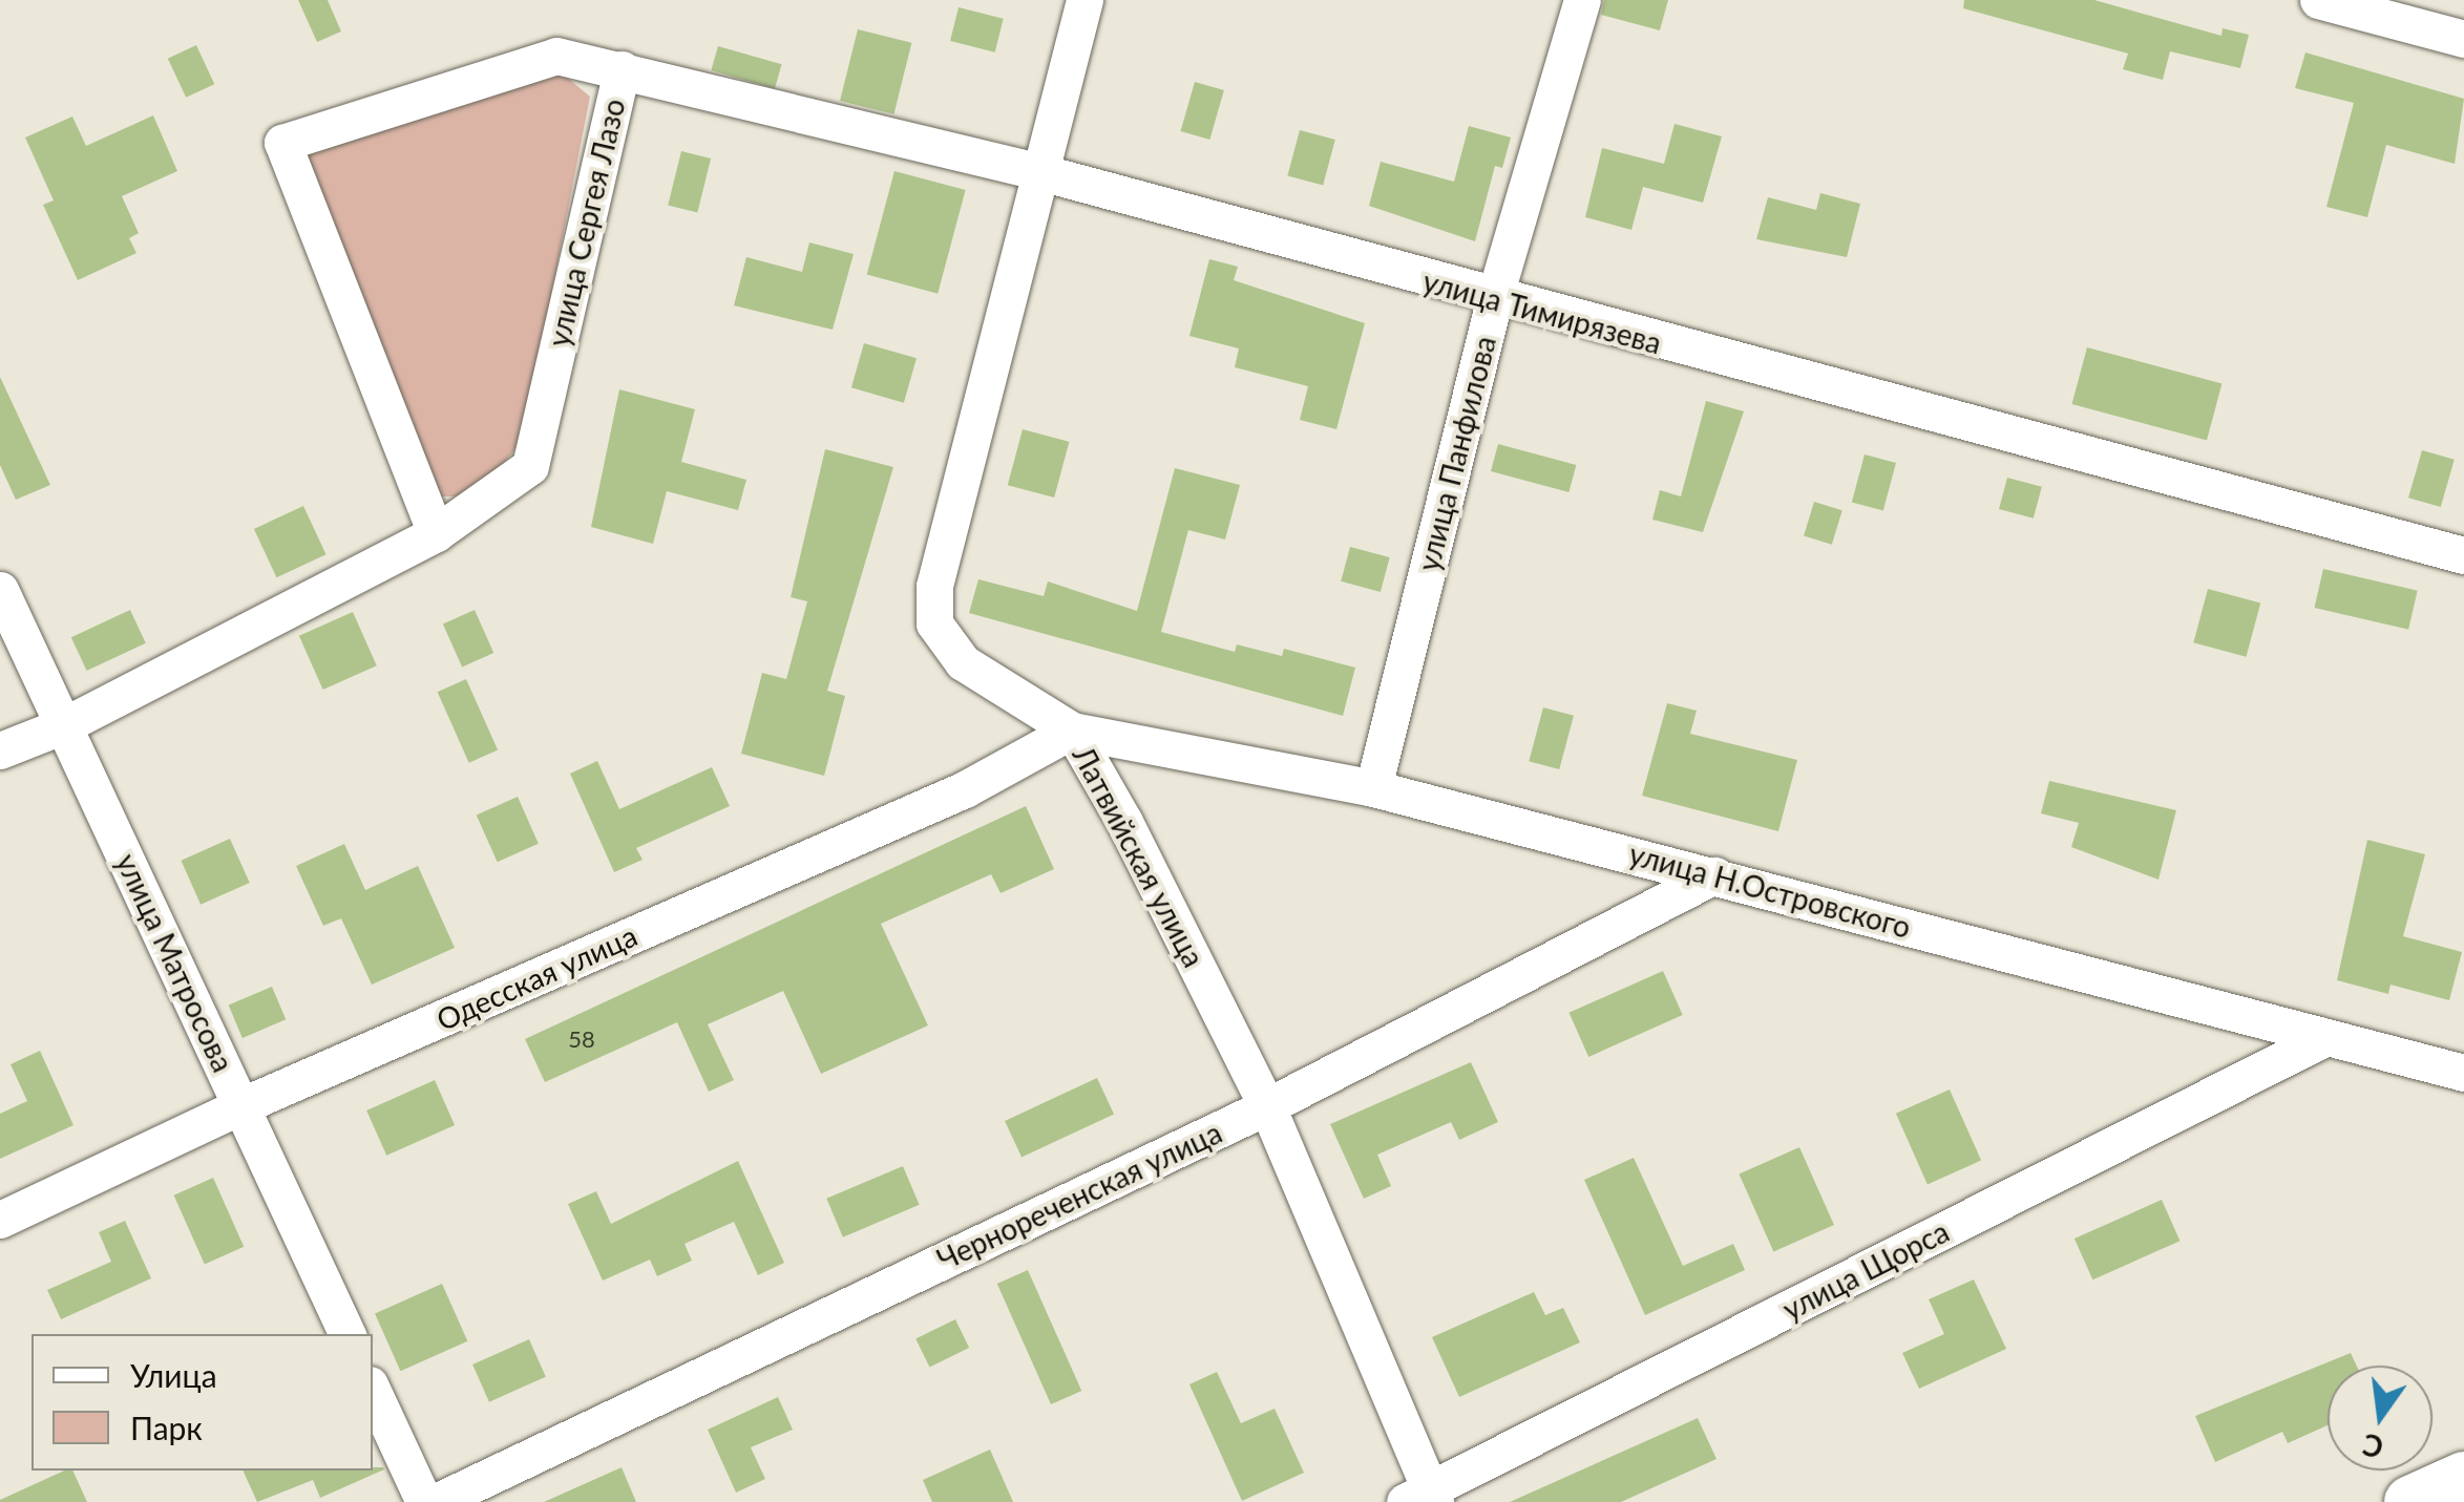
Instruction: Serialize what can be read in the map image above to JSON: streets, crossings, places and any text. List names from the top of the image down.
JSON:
{
  "streets": {
    "street": [
      "улица Сергея Лазо",
      "улица Тимирязева",
      "улица Панфилова",
      "Латвийская улица",
      "улица Н.Островского",
      "улица Матросова",
      "Одесская улица",
      "Чернореченская улица",
      "улица Щорса"
    ]
  },
  "crossings": [
    ["улица Сергея Лазо", "улица Тимирязева"],
    ["улица Сергея Лазо", "улица Матросова"],
    ["улица Тимирязева", "улица Панфилова"],
    ["улица Тимирязева", "Латвийская улица"],
    ["улица Панфилова", "улица Н.Островского"],
    ["Латвийская улица", "улица Н.Островского"],
    ["Латвийская улица", "Одесская улица"],
    ["Латвийская улица", "Чернореченская улица"],
    ["Латвийская улица", "улица Щорса"],
    ["улица Н.Островского", "Одесская улица"],
    ["улица Н.Островского", "Чернореченская улица"],
    ["улица Н.Островского", "улица Щорса"],
    ["улица Матросова", "Одесская улица"]
  ],
  "house_numbers": ["58"],
  "legend": ["Улица", "Парк"],
  "north": "bottom"
}
